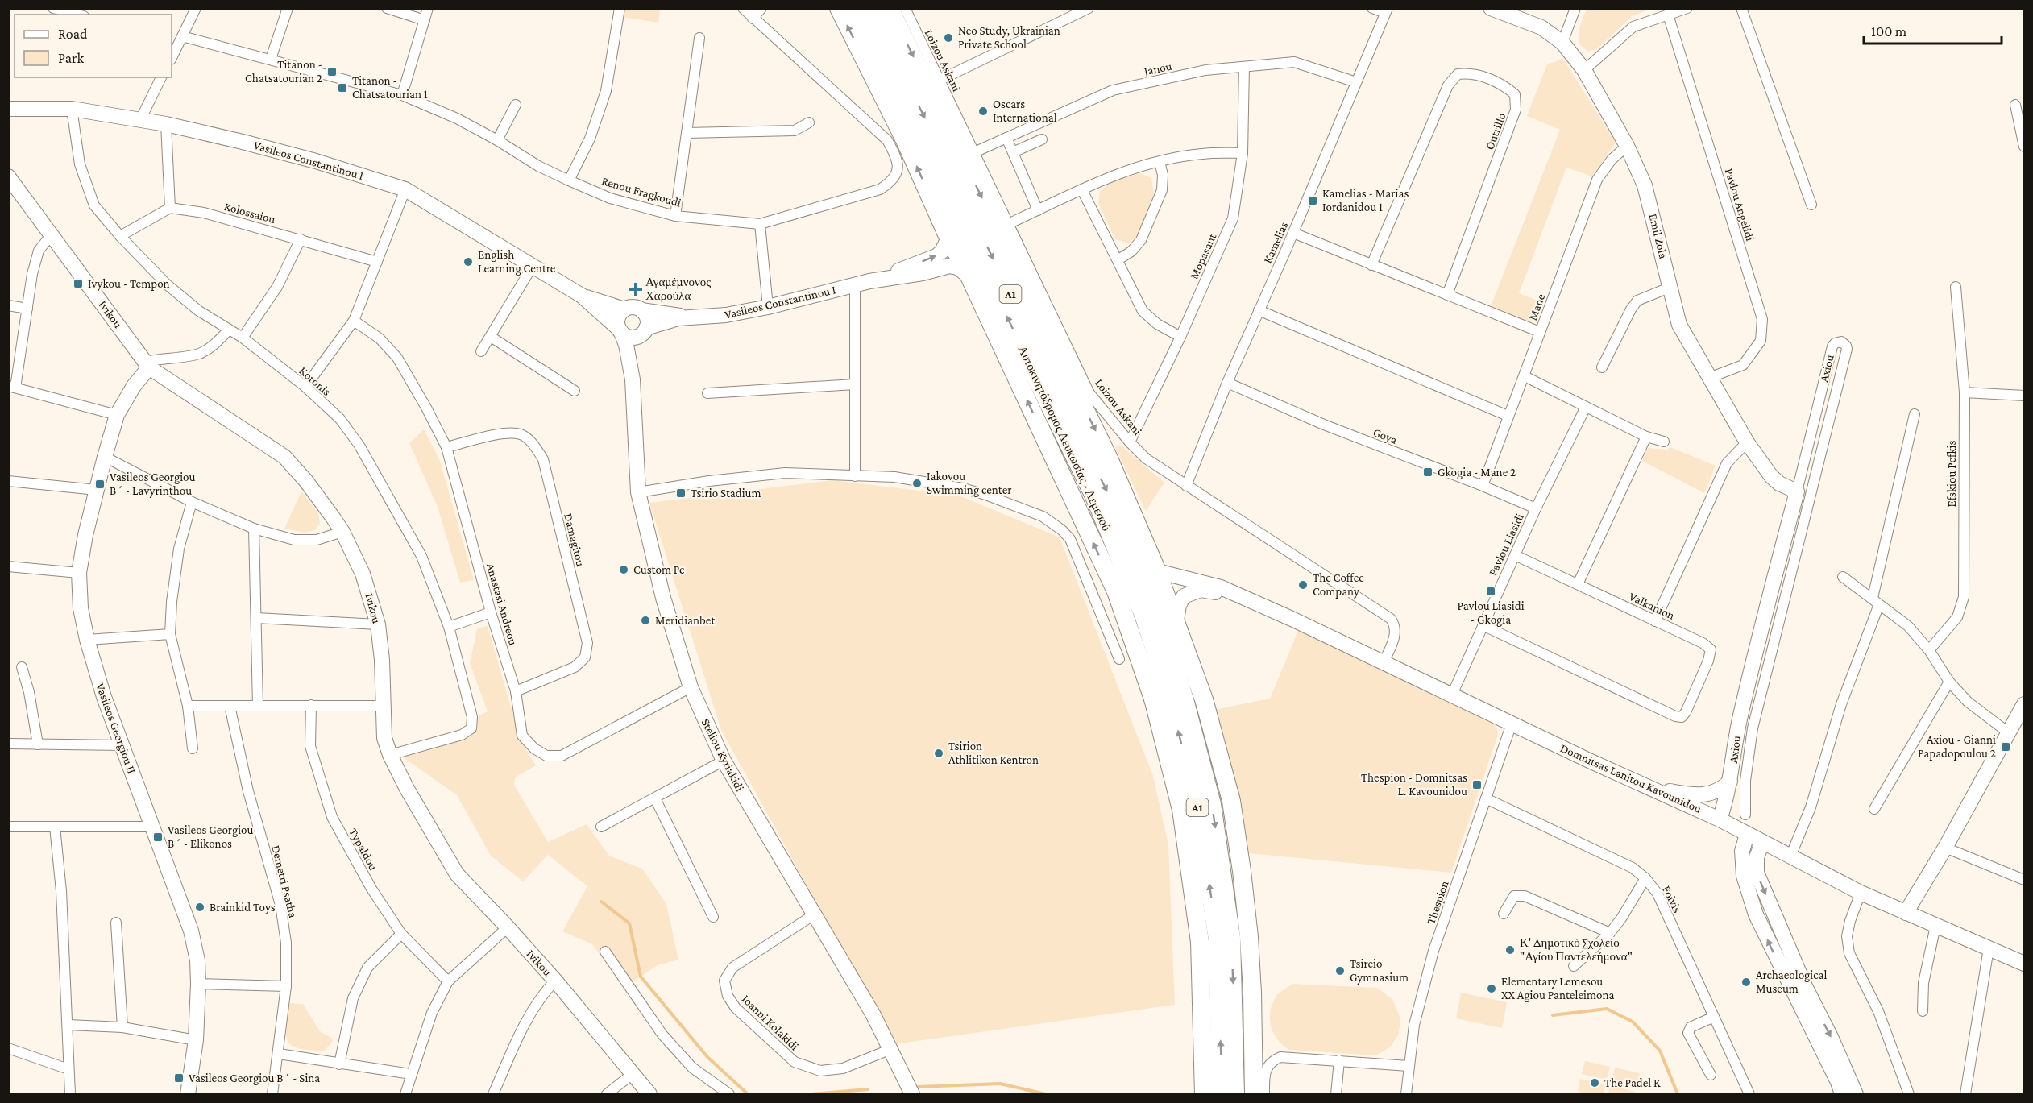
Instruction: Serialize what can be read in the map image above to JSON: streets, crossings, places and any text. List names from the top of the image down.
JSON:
{
  "streets": {
    "highway": ["A1", "Αυτοκινητόδρομος Λευκωσίας - Λεμεσού"],
    "street": [
      "Loizou Askani",
      "Janou",
      "Outrillo",
      "Vasileos Constantinou I",
      "Renou Fragkoudi",
      "Pavlou Angelidi",
      "Kolossaiou",
      "Emil Zola",
      "Kamelias",
      "Mopasant",
      "Mane",
      "Ivikou",
      "Axiou",
      "Koronis",
      "Goya",
      "Efskiou Pefkis",
      "Damagitou",
      "Pavlou Liasidi",
      "Anastasi Andreou",
      "Valkanion",
      "Vasileos Georgiou II",
      "Steliou Kyriakidi",
      "Domnitsas Lanitou Kavounidou",
      "Typaldou",
      "Demetri Psatha",
      "Foivis",
      "Thespion",
      "Ioanni Kolakidi"
    ]
  },
  "crossings": [
    ["Loizou Askani", "Janou"],
    ["Loizou Askani", "Kamelias"],
    ["Loizou Askani", "Mopasant"],
    ["Loizou Askani", "Domnitsas Lanitou Kavounidou"],
    ["Janou", "Kamelias"],
    ["Janou", "Mopasant"],
    ["Vasileos Constantinou I", "Koronis"],
    ["Vasileos Constantinou I", "Steliou Kyriakidi"],
    ["Pavlou Angelidi", "Emil Zola"],
    ["Emil Zola", "Mane"],
    ["Emil Zola", "Axiou"],
    ["Kamelias", "Goya"],
    ["Mane", "Goya"],
    ["Ivikou", "Koronis"],
    ["Ivikou", "Vasileos Georgiou II"],
    ["Axiou", "Domnitsas Lanitou Kavounidou"],
    ["Goya", "Pavlou Liasidi"],
    ["Αυτοκινητόδρομος Λευκωσίας - Λεμεσού", "Domnitsas Lanitou Kavounidou"],
    ["Damagitou", "Anastasi Andreou"],
    ["Pavlou Liasidi", "Valkanion"],
    ["Pavlou Liasidi", "Domnitsas Lanitou Kavounidou"],
    ["Anastasi Andreou", "Steliou Kyriakidi"],
    ["Steliou Kyriakidi", "Ioanni Kolakidi"],
    ["Domnitsas Lanitou Kavounidou", "Thespion"],
    ["Foivis", "Thespion"]
  ],
  "places": {
    "other": [
      "Neo Study, Ukrainian Private School",
      "Oscars International",
      "English Learning Centre",
      "Iakovou Swimming center",
      "Custom Pc",
      "The Coffee Company",
      "Meridianbet",
      "Tsirion Athlitikon Kentron",
      "Brainkid Toys",
      "Κ' Δημοτικό Σχολείο \"Αγίου Παντελεήμονα\"",
      "Tsireio Gymnasium",
      "Archaeological Museum",
      "Elementary Lemesou XX Agiou Panteleimona",
      "The Padel K"
    ],
    "transit": [
      "Titanon - Chatsatourian 2",
      "Titanon - Chatsatourian 1",
      "Kamelias - Marias Iordanidou 1",
      "Ivykou - Tempon",
      "Gkogia - Mane 2",
      "Vasileos Georgiou B´ - Lavyrinthou",
      "Tsirio Stadium",
      "Pavlou Liasidi - Gkogia",
      "Axiou - Gianni Papadopoulou 2",
      "Thespion - Domnitsas L. Kavounidou",
      "Vasileos Georgiou B´ - Elikonos",
      "Vasileos Georgiou B´ - Sina"
    ],
    "health": ["Αγαμέμνονος Χαρούλα"]
  },
  "legend": ["Road", "Park"],
  "scale_bar": "100 m"
}
